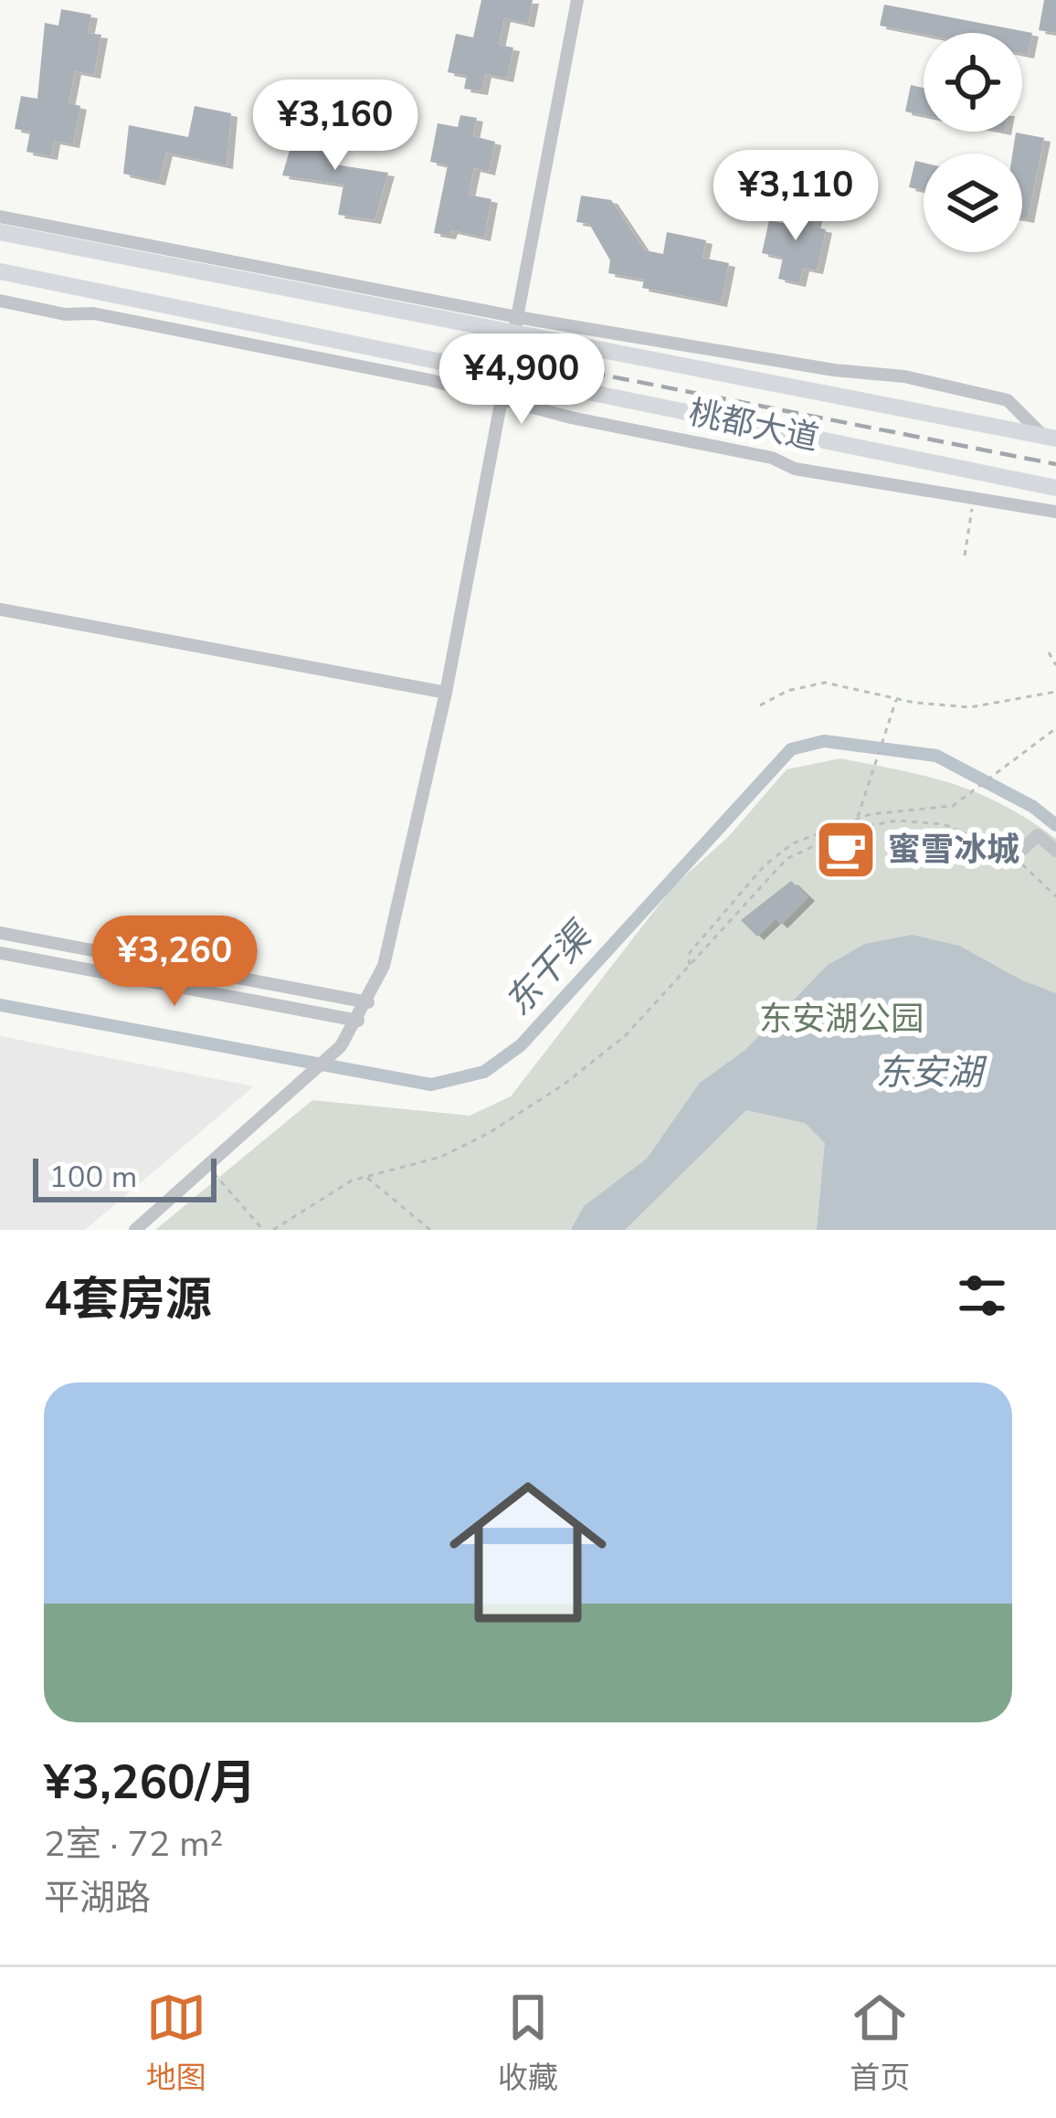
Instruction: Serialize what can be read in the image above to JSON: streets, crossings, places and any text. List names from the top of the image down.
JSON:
{
  "streets": {
    "main road": ["桃都大道"]
  },
  "water": ["东干渠", "东安湖"],
  "parks": ["东安湖公园"],
  "places": {
    "cafe": ["蜜雪冰城"]
  },
  "scale_bar": "100 m",
  "page": {
    "price": [
      "¥3,160",
      "¥3,110",
      "¥4,900",
      "¥3,260"
    ],
    "scale": "100 m",
    "heading": "4套房源",
    "list": [
      {
        "name": "¥3,260/月",
        "note": "2室 · 72 m² · 平湖路"
      }
    ],
    "tabs": ["地图", "收藏", "首页"]
  }
}
